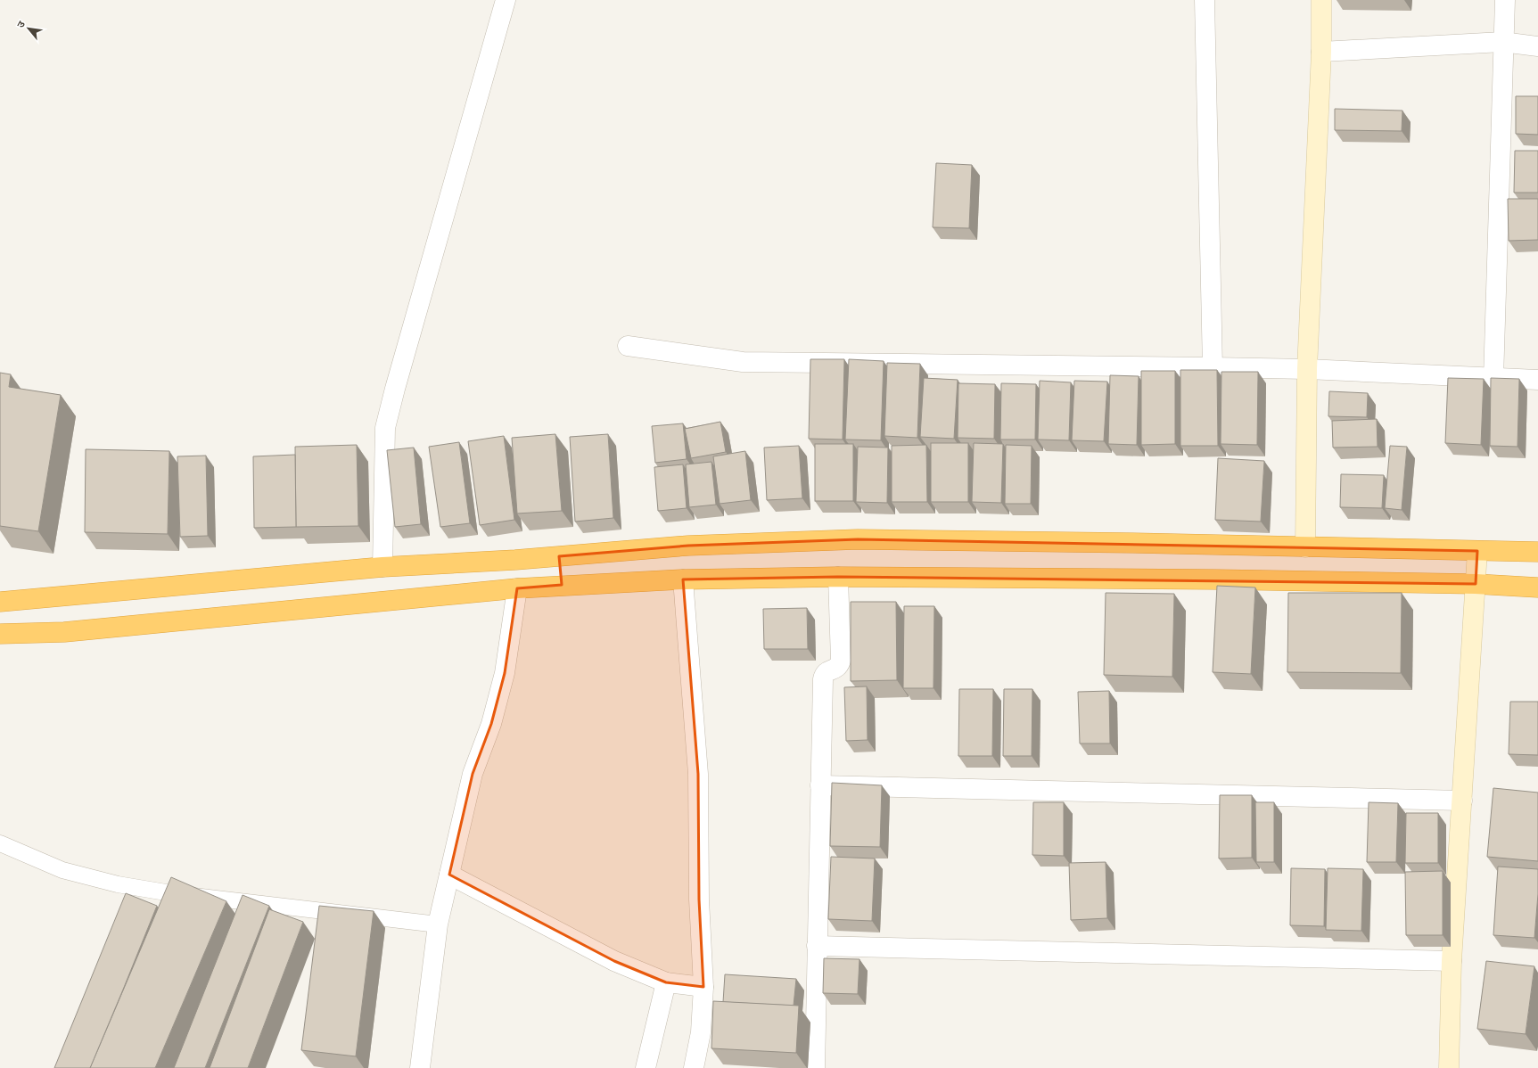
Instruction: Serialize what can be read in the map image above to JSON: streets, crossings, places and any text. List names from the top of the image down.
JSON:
{
  "north": "top left"
}
